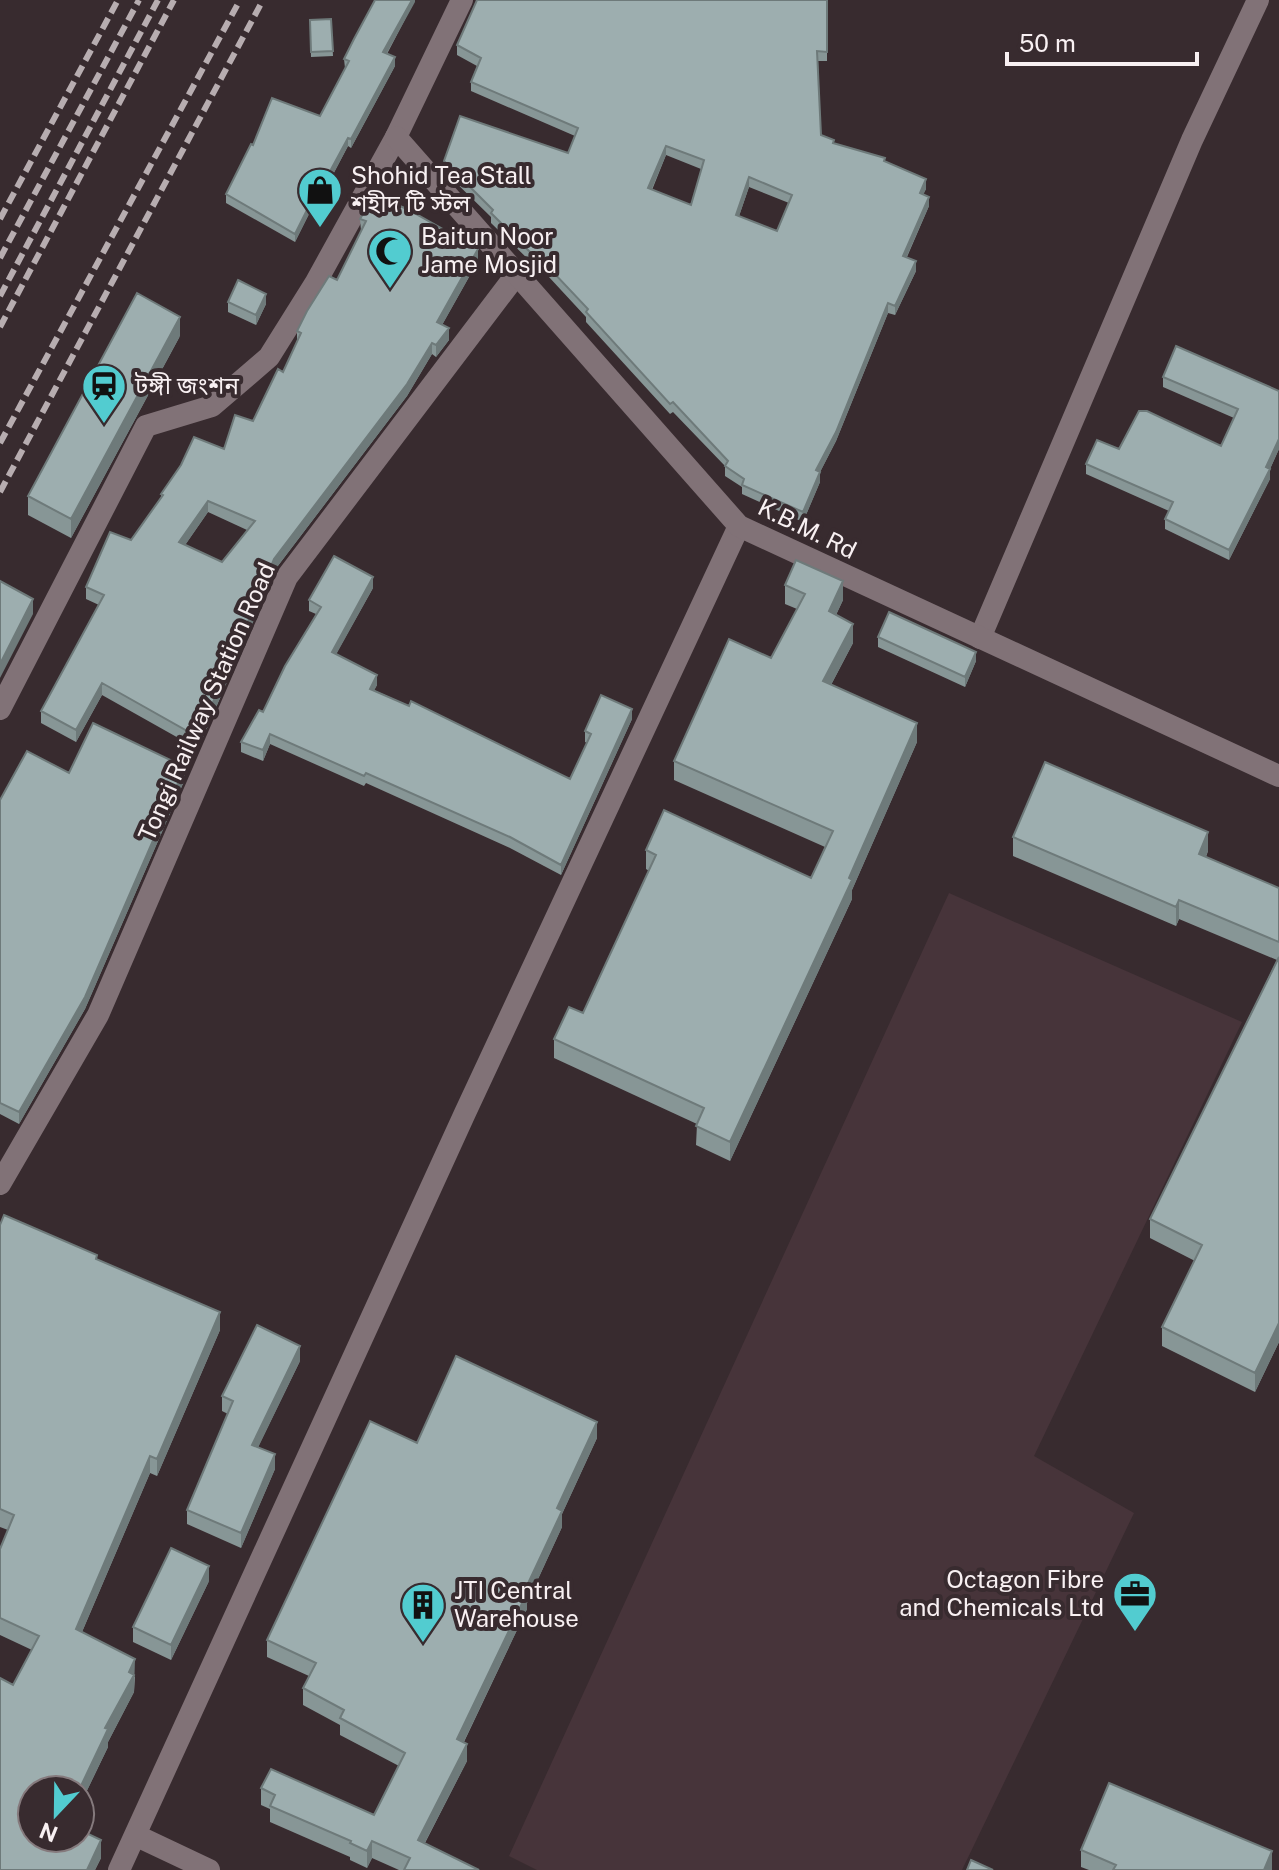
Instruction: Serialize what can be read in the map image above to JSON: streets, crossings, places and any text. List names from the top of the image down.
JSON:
{
  "streets": {
    "street": ["K.B.M. Rd", "Tongi Railway Station Road"]
  },
  "crossings": [
    ["K.B.M. Rd", "Tongi Railway Station Road"]
  ],
  "places": {
    "shop": ["Shohid Tea Stall শহীদ টি স্টল"],
    "mosque": ["Baitun Noor Jame Mosjid"],
    "station": ["টঙ্গী জংশন"],
    "office": ["Octagon Fibre and Chemicals Ltd"],
    "building": ["JTI Central Warehouse"]
  },
  "scale_bar": "50 m",
  "north": "bottom"
}
